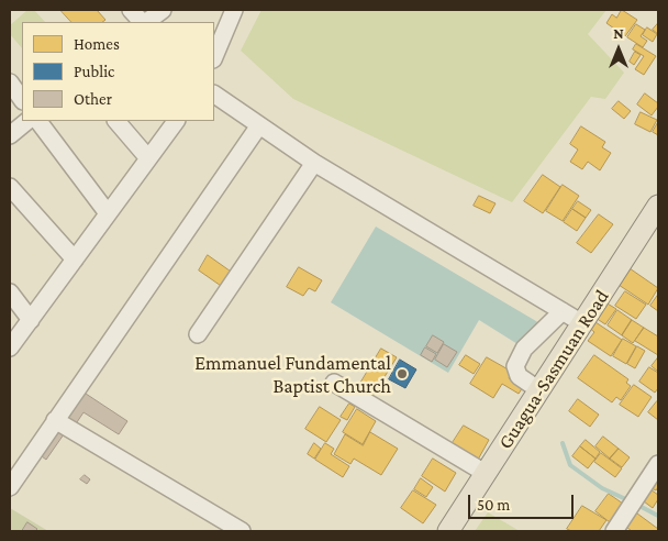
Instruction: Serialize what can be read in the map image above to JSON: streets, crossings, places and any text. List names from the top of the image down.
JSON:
{
  "streets": {
    "main road": ["Guagua-Sasmuan Road"]
  },
  "places": ["Emmanuel Fundamental Baptist Church"],
  "legend": ["Homes", "Public", "Other"],
  "scale_bar": "50 m",
  "north": "top"
}
